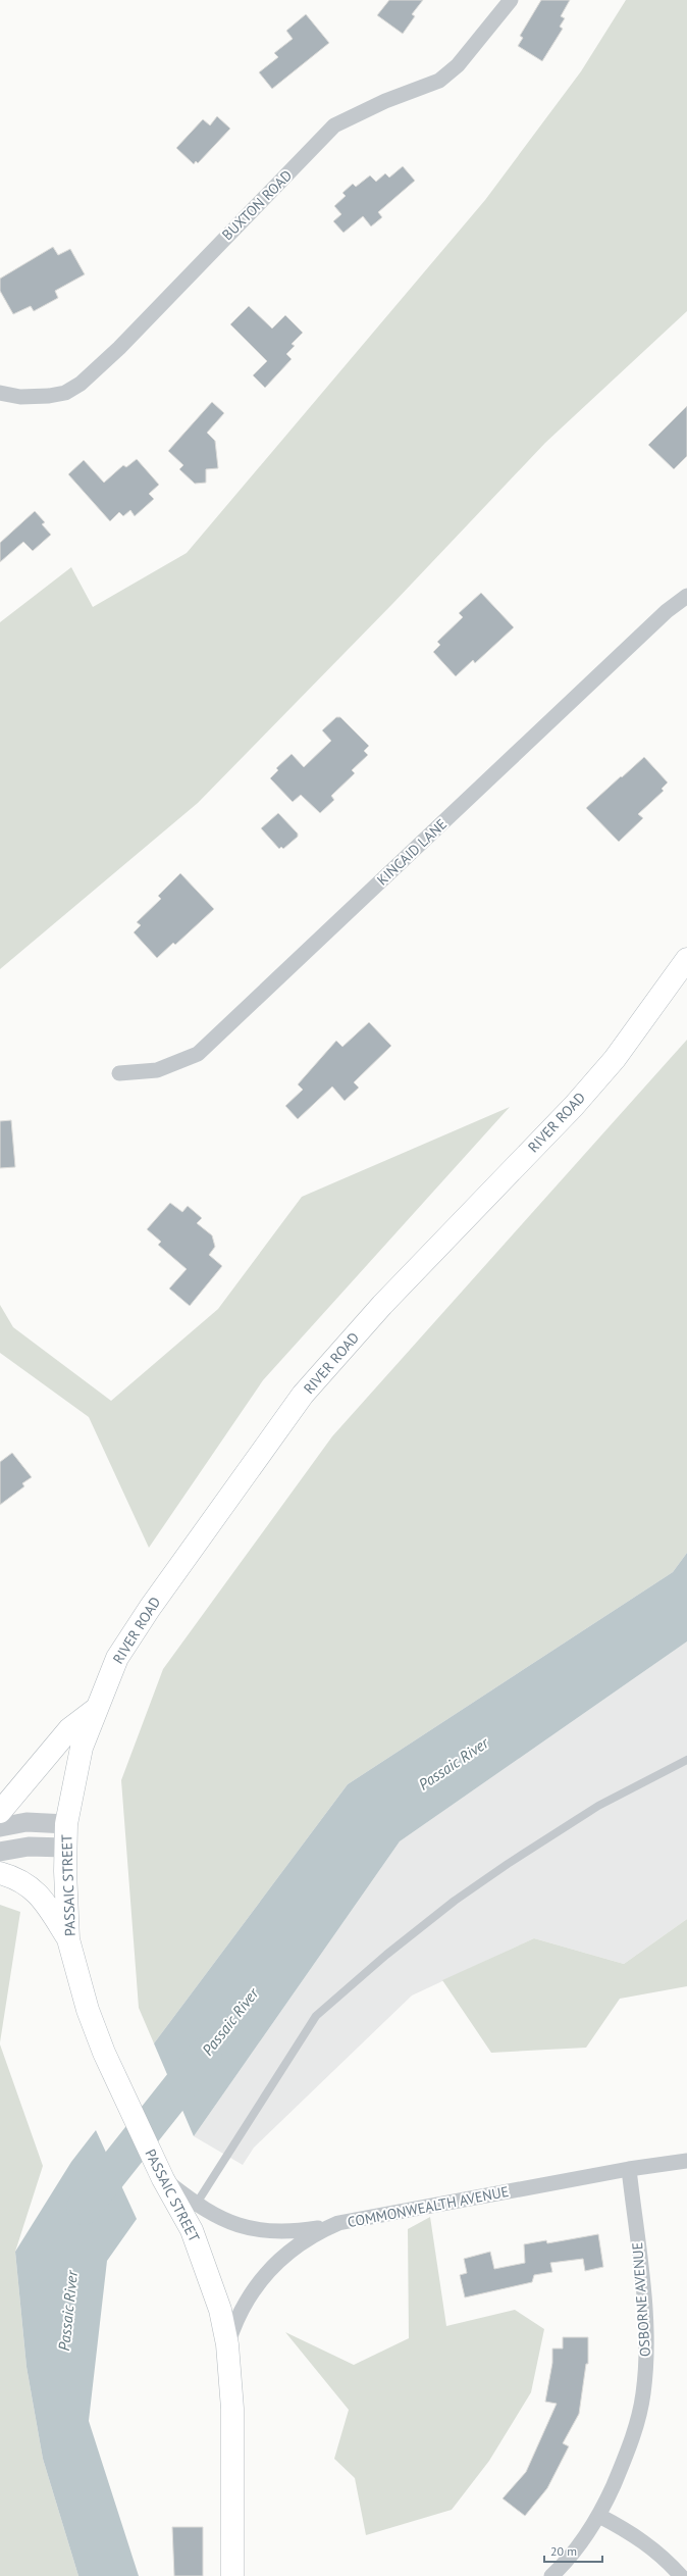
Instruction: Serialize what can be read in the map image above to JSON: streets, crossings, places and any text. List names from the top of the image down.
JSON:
{
  "streets": {
    "main road": ["RIVER ROAD", "PASSAIC STREET"],
    "street": [
      "BUXTON ROAD",
      "KINCAID LANE",
      "COMMONWEALTH AVENUE",
      "OSBORNE AVENUE"
    ]
  },
  "crossings": [
    ["RIVER ROAD", "PASSAIC STREET"],
    ["PASSAIC STREET", "COMMONWEALTH AVENUE"],
    ["COMMONWEALTH AVENUE", "OSBORNE AVENUE"]
  ],
  "water": ["Passaic River"],
  "scale_bar": "20 m"
}
